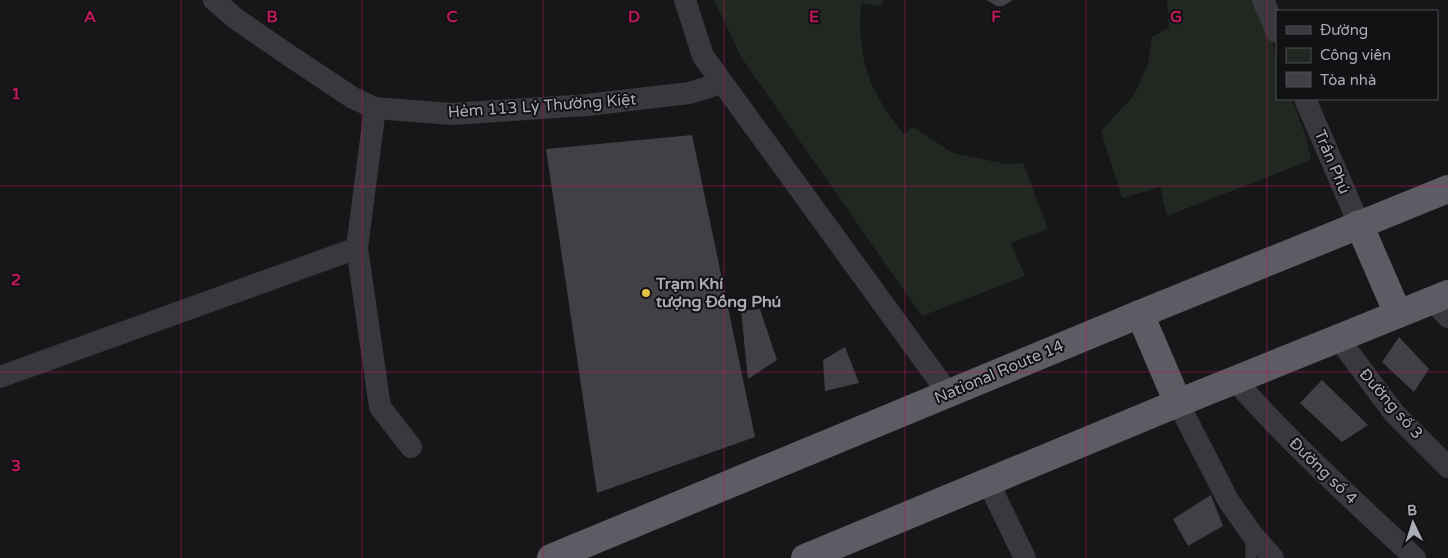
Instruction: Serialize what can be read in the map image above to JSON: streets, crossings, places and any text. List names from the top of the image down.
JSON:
{
  "streets": {
    "highway": ["National Route 14"],
    "street": [
      "Hẻm 113 Lý Thường Kiệt",
      "Trần Phú",
      "Đường số 3",
      "Đường số 4"
    ]
  },
  "crossings": [
    ["Trần Phú", "National Route 14"]
  ],
  "places": ["Trạm Khí tượng Đồng Phú"],
  "legend": ["Đường", "Công viên", "Tòa nhà"],
  "north": "top",
  "grid": {
    "columns": [
      "A",
      "B",
      "C",
      "D",
      "E",
      "F",
      "G"
    ],
    "rows": ["1", "2", "3"]
  }
}
